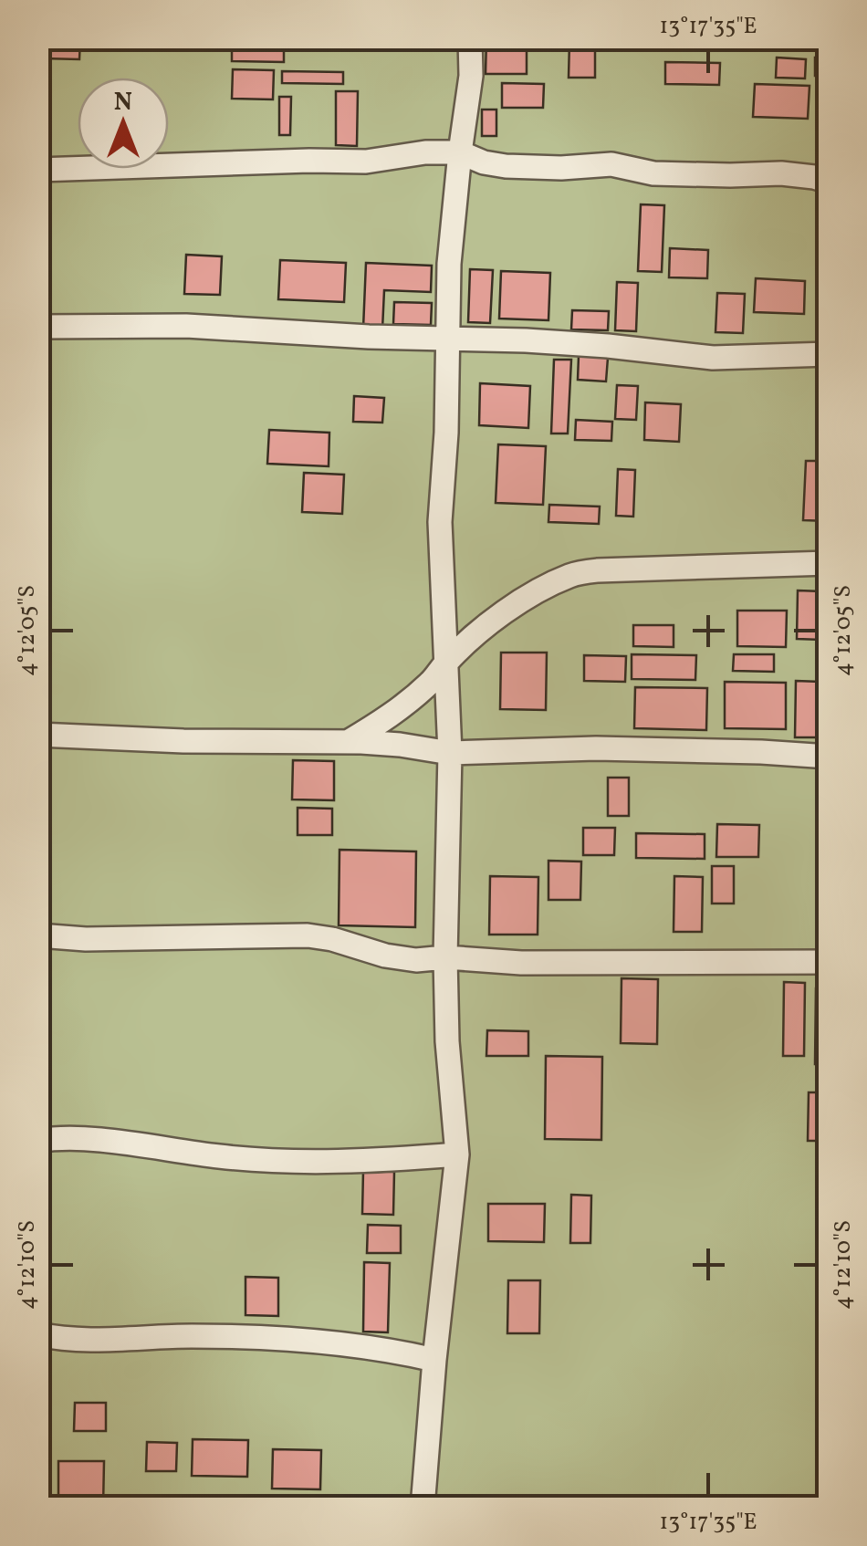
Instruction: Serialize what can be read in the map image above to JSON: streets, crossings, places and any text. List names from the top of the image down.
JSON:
{
  "north": "top",
  "coordinates": ["13°17'35\"E", "4°12'05\"S", "4°12'10\"S"]
}
